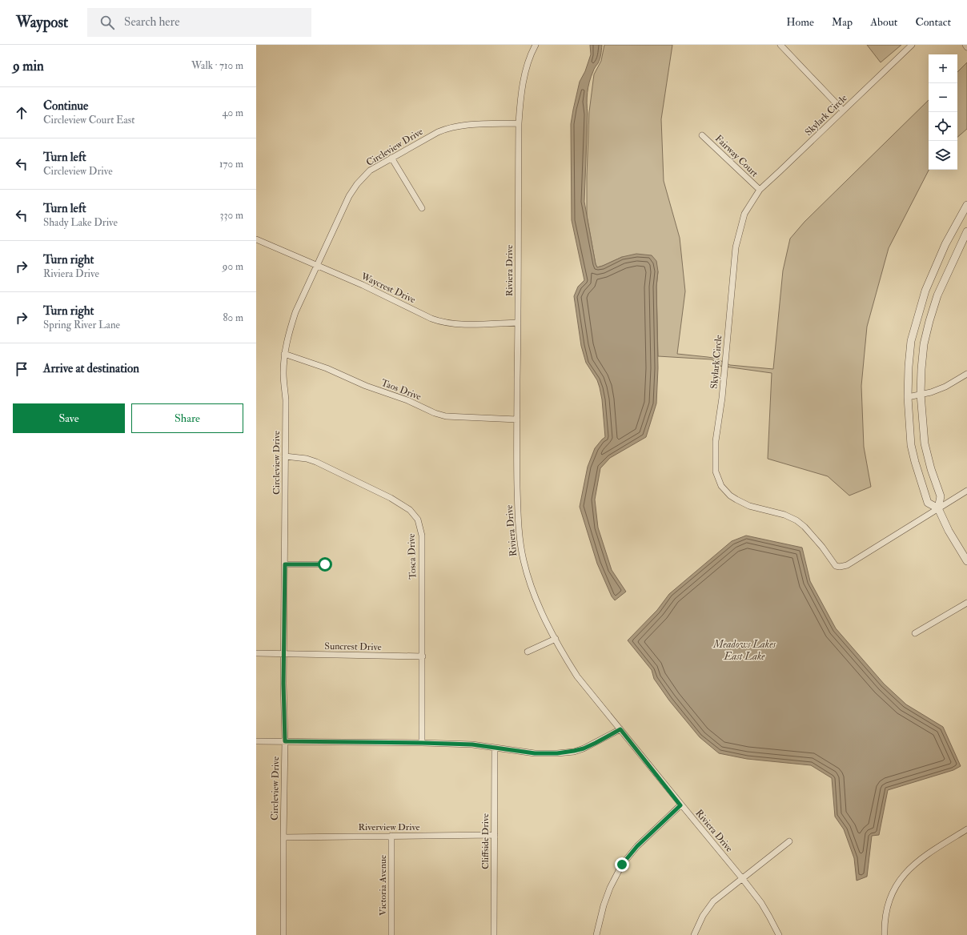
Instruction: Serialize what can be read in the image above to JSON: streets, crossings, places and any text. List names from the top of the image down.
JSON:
{
  "streets": {
    "street": [
      "Skylark Circle",
      "Circleview Drive",
      "Fairway Court",
      "Riviera Drive",
      "Waycrest Drive",
      "Taos Drive",
      "Tosca Drive",
      "Suncrest Drive",
      "Riverview Drive",
      "Cliffside Drive",
      "Victoria Avenue"
    ]
  },
  "crossings": [
    ["Skylark Circle", "Fairway Court"],
    ["Circleview Drive", "Riviera Drive"],
    ["Circleview Drive", "Waycrest Drive"],
    ["Circleview Drive", "Taos Drive"],
    ["Circleview Drive", "Tosca Drive"],
    ["Circleview Drive", "Suncrest Drive"],
    ["Circleview Drive", "Riverview Drive"],
    ["Riviera Drive", "Waycrest Drive"],
    ["Riviera Drive", "Taos Drive"],
    ["Tosca Drive", "Suncrest Drive"],
    ["Riverview Drive", "Cliffside Drive"],
    ["Riverview Drive", "Victoria Avenue"]
  ],
  "water": ["Meadows Lakes East Lake"],
  "page": {
    "header": "Waypost",
    "search": "Search here",
    "nav": [
      "Home",
      "Map",
      "About",
      "Contact"
    ],
    "heading": ["9 min", "Walk · 710 m"],
    "map_buttons": ["+", "−"],
    "list": [
      ["Continue", "Circleview Court East", "40 m"],
      ["Turn left", "Circleview Drive", "170 m"],
      ["Turn left", "Shady Lake Drive", "330 m"],
      ["Turn right", "Riviera Drive", "90 m"],
      ["Turn right", "Spring River Lane", "80 m"],
      "Arrive at destination"
    ],
    "buttons": ["Save", "Share"]
  }
}
